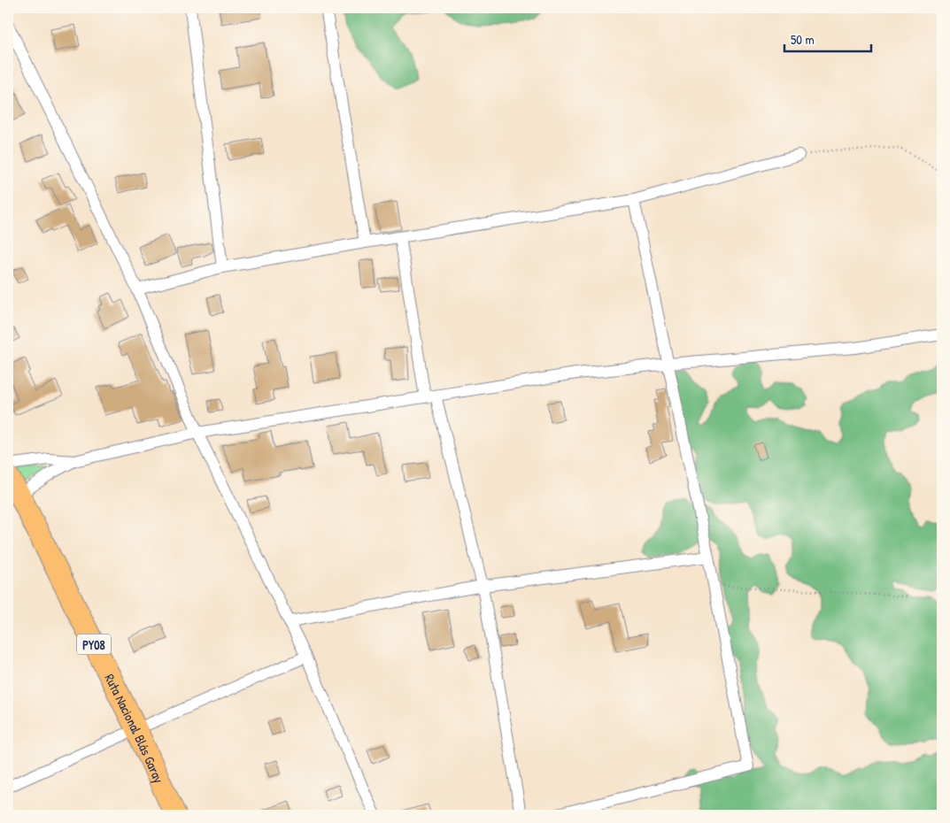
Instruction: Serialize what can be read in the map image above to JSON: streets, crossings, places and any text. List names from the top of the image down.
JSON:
{
  "streets": {
    "highway": ["PY08", "Ruta Nacional Blás Garay"]
  },
  "scale_bar": "50 m"
}
